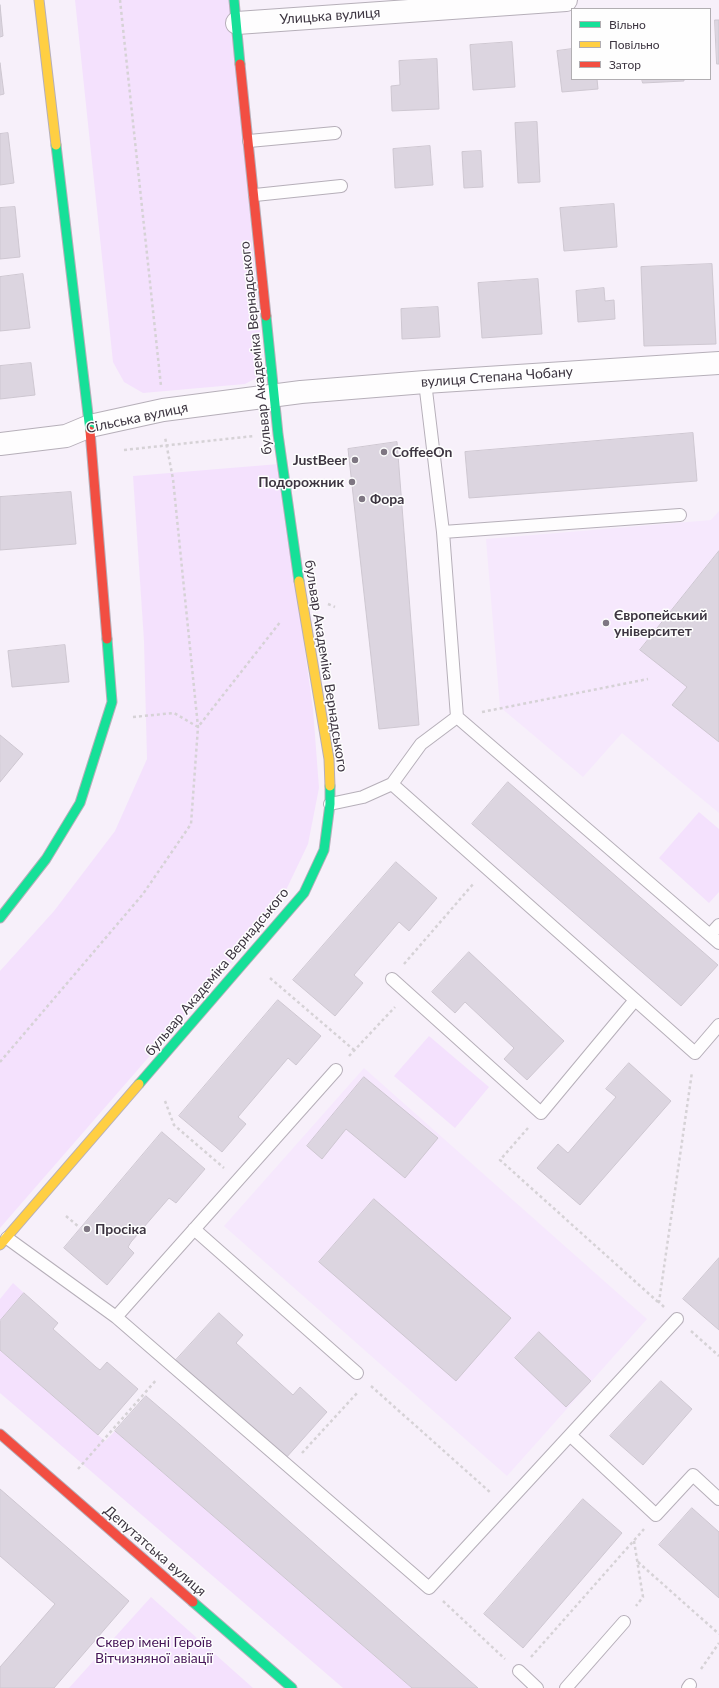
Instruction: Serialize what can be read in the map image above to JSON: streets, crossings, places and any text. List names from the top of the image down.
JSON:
{
  "streets": {
    "main road": ["бульвар Академіка Вернадського", "Депутатська вулиця"],
    "street": ["Улицька вулиця", "вулиця Степана Чобану", "Сільська вулиця"]
  },
  "crossings": [
    ["Улицька вулиця", "бульвар Академіка Вернадського"],
    ["бульвар Академіка Вернадського", "вулиця Степана Чобану"],
    ["бульвар Академіка Вернадського", "Сільська вулиця"],
    ["вулиця Степана Чобану", "Сільська вулиця"]
  ],
  "parks": ["Сквер імені Героїв Вітчизняної авіації"],
  "places": [
    "CoffeeOn",
    "JustBeer",
    "Подорожник",
    "Фора",
    "Європейський університет",
    "Просіка"
  ],
  "legend": ["Вільно", "Повільно", "Затор"]
}
